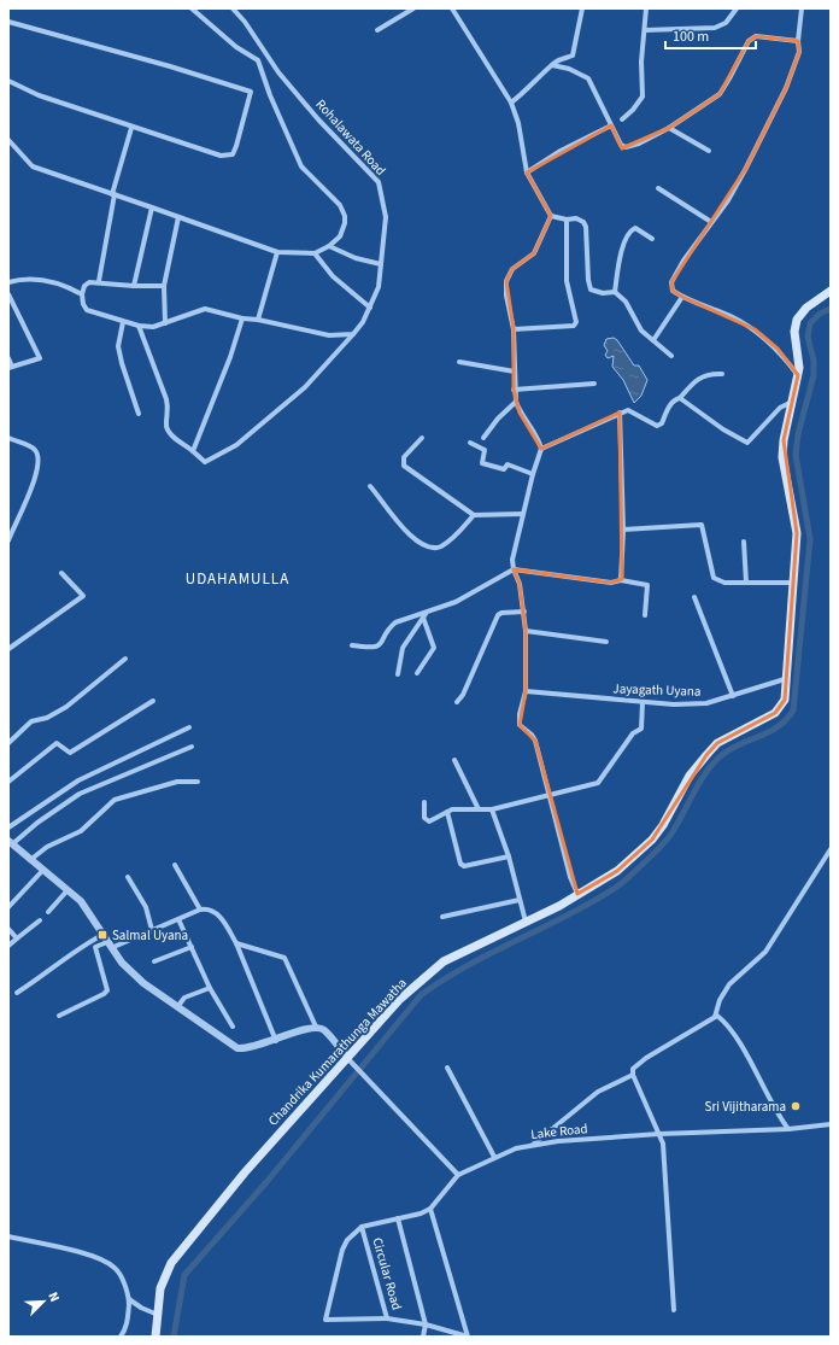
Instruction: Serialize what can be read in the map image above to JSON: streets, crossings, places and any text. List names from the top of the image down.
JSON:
{
  "streets": {
    "main road": ["Chandrika Kumarathunga Mawatha"],
    "street": [
      "Rohalawata Road",
      "Jayagath Uyana",
      "Lake Road",
      "Circular Road"
    ]
  },
  "crossings": [
    ["Jayagath Uyana", "Chandrika Kumarathunga Mawatha"]
  ],
  "districts": ["UDAHAMULLA"],
  "places": {
    "transit": ["Salmal Uyana"],
    "other": ["Sri Vijitharama"]
  },
  "scale_bar": "100 m",
  "north": "top right"
}
